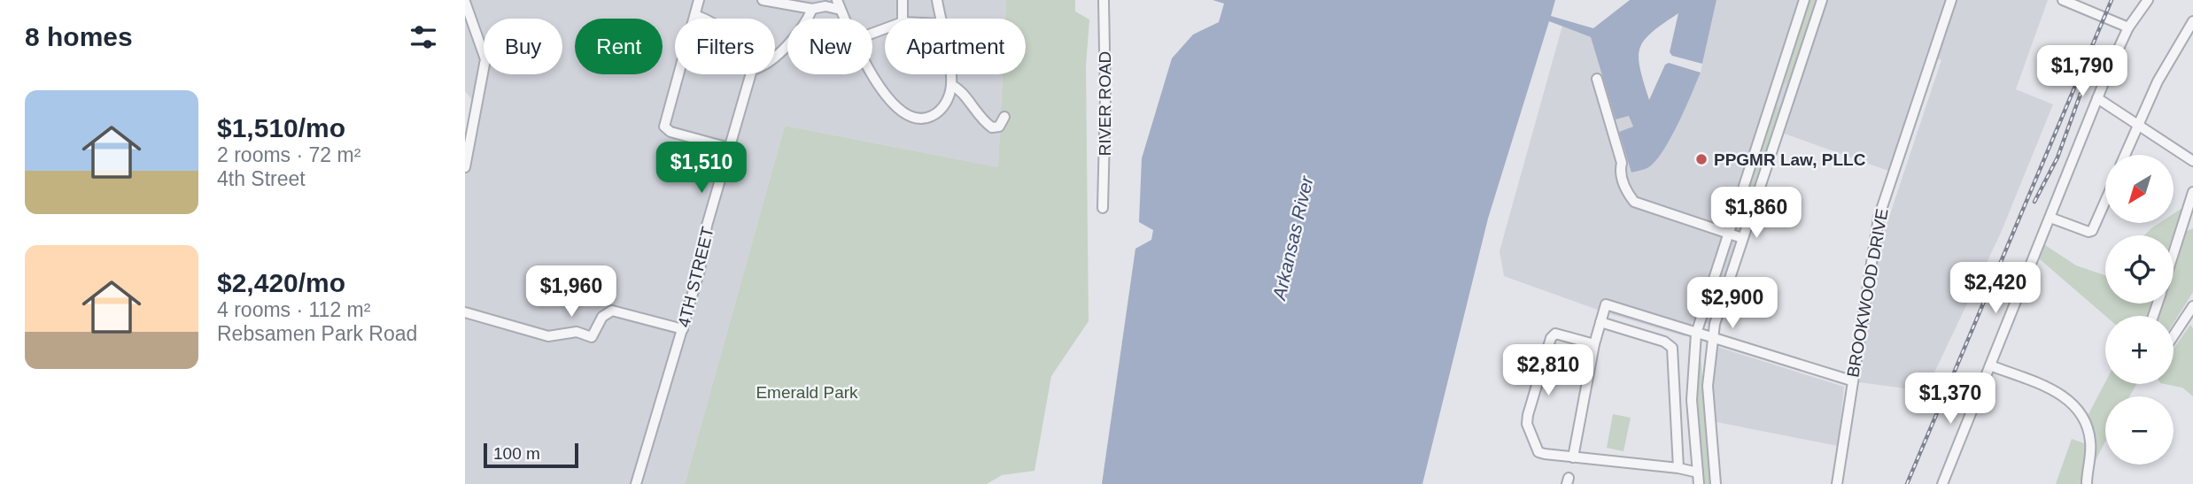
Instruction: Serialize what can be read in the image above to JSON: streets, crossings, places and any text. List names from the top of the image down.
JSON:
{
  "streets": {
    "street": ["RIVER ROAD", "4TH STREET", "BROOKWOOD DRIVE"]
  },
  "water": ["Arkansas River"],
  "parks": ["Emerald Park"],
  "places": ["PPGMR Law, PLLC"],
  "scale_bar": "100 m",
  "north": "bottom left",
  "page": {
    "heading": "8 homes",
    "chip": [
      "Buy",
      "Rent",
      "Filters",
      "New",
      "Apartment"
    ],
    "price": [
      "$1,790",
      "$1,510",
      "$1,860",
      "$2,420",
      "$1,960",
      "$2,900",
      "$2,810",
      "$1,370"
    ],
    "list": [
      {
        "name": "$1,510/mo",
        "note": "2 rooms · 72 m² · 4th Street"
      },
      {
        "name": "$2,420/mo",
        "note": "4 rooms · 112 m² · Rebsamen Park Road"
      }
    ],
    "map_buttons": ["+", "−"],
    "scale": "100 m"
  }
}
